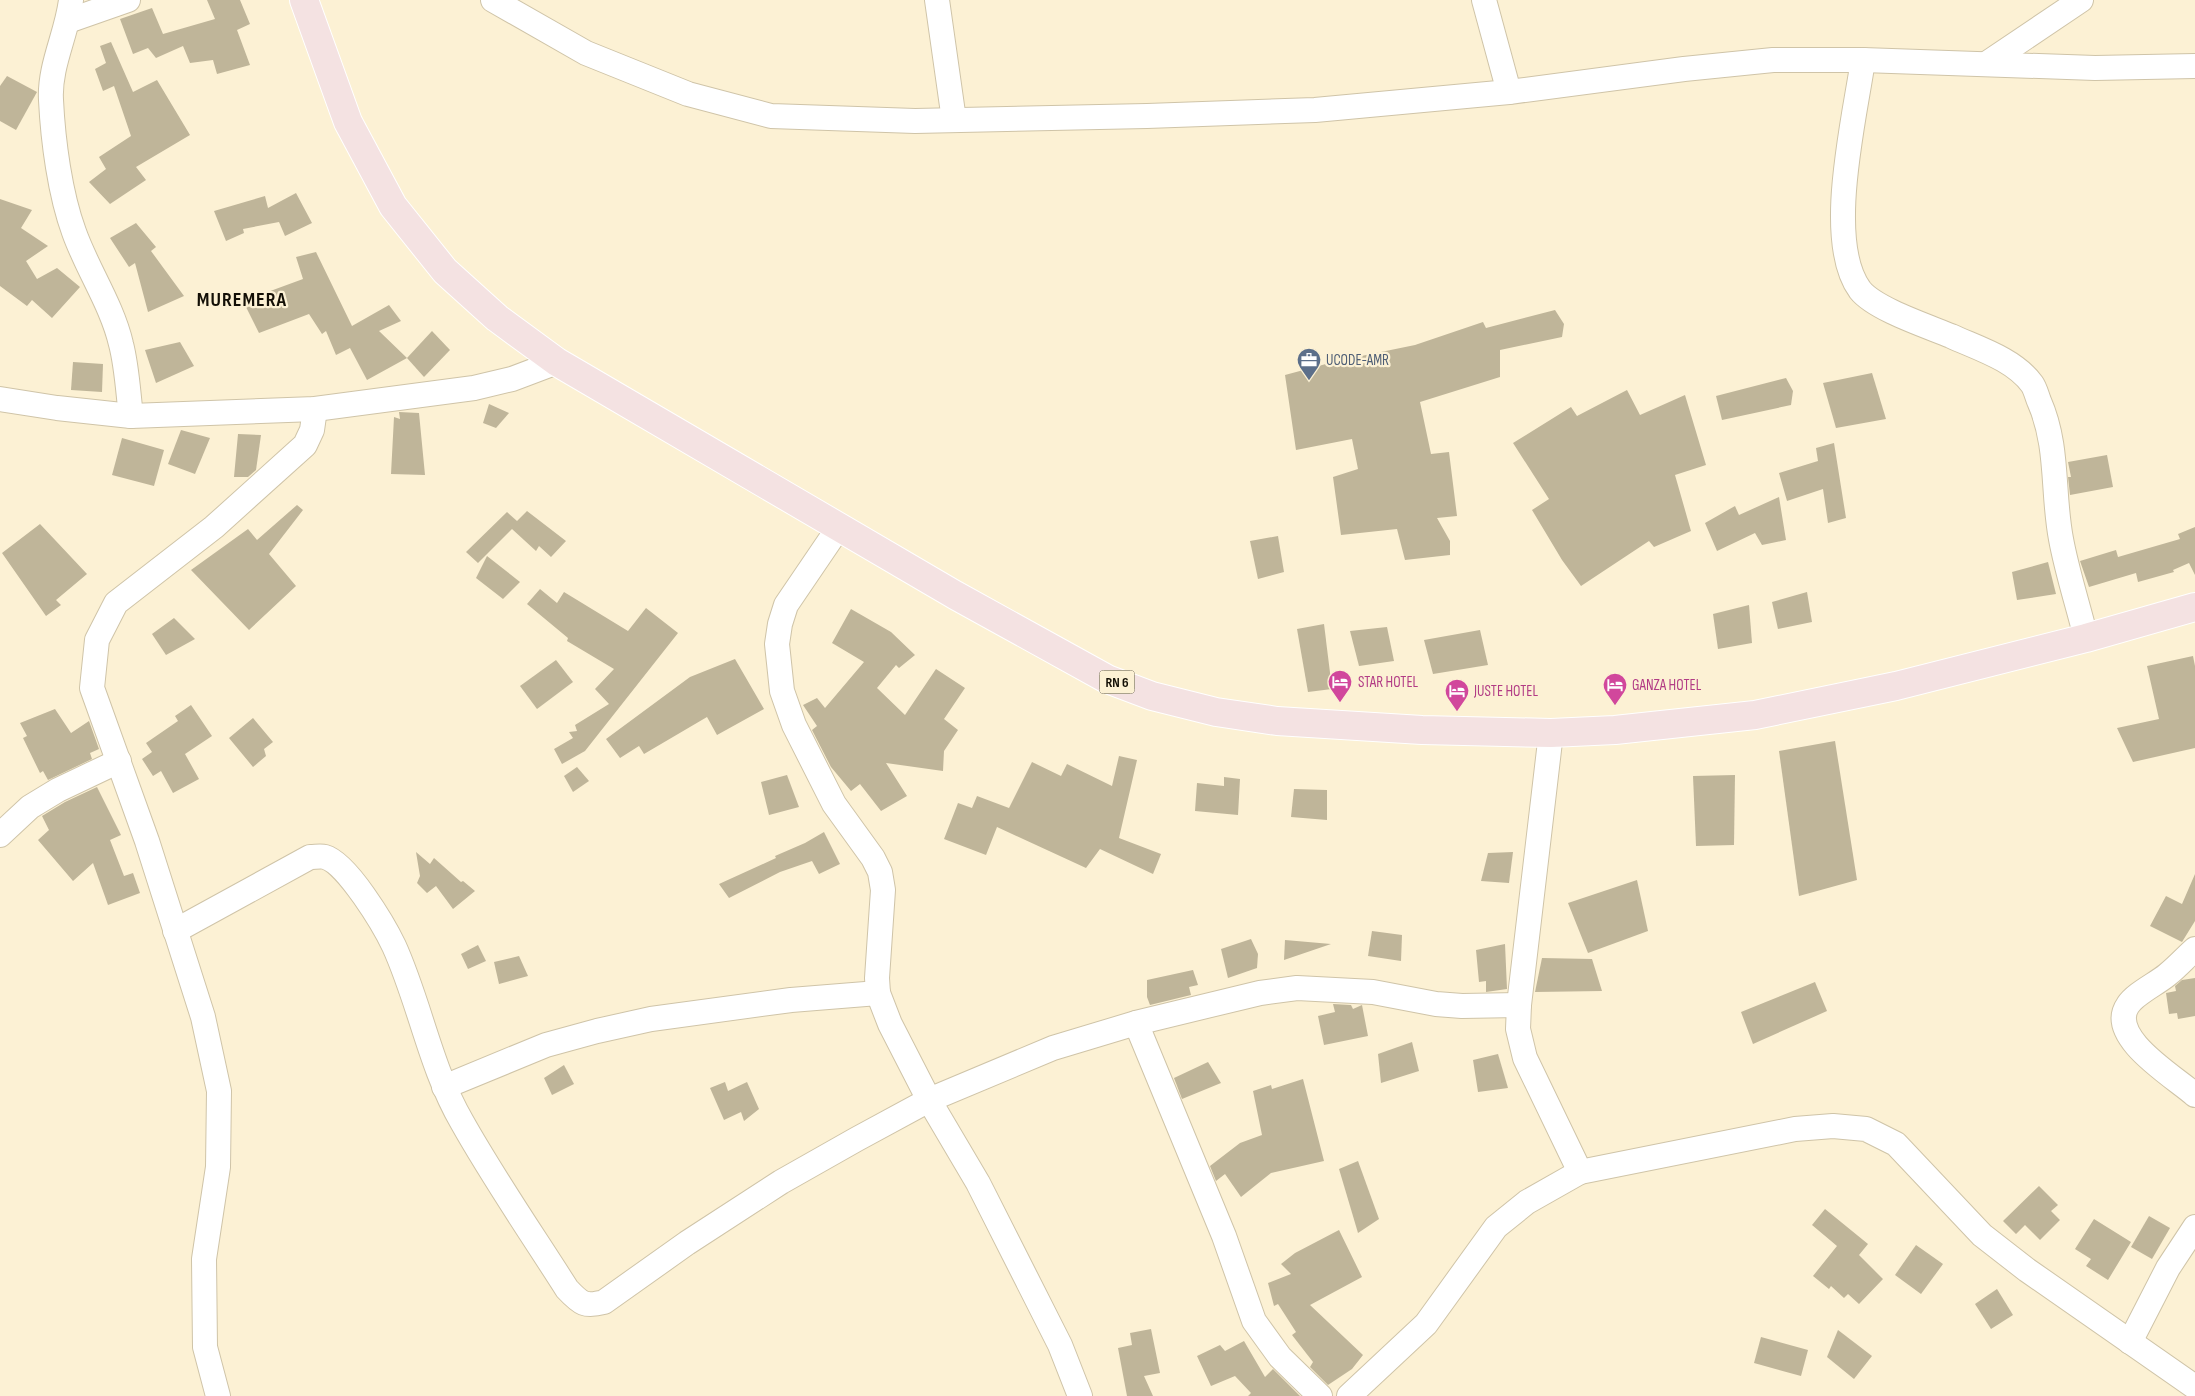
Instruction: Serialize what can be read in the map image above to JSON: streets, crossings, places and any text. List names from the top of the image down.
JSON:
{
  "streets": {
    "main road": ["RN 6"]
  },
  "districts": ["MUREMERA"],
  "places": {
    "office": ["UCODE-AMR"],
    "hotel": ["STAR HOTEL", "GANZA HOTEL", "JUSTE HOTEL"]
  }
}
